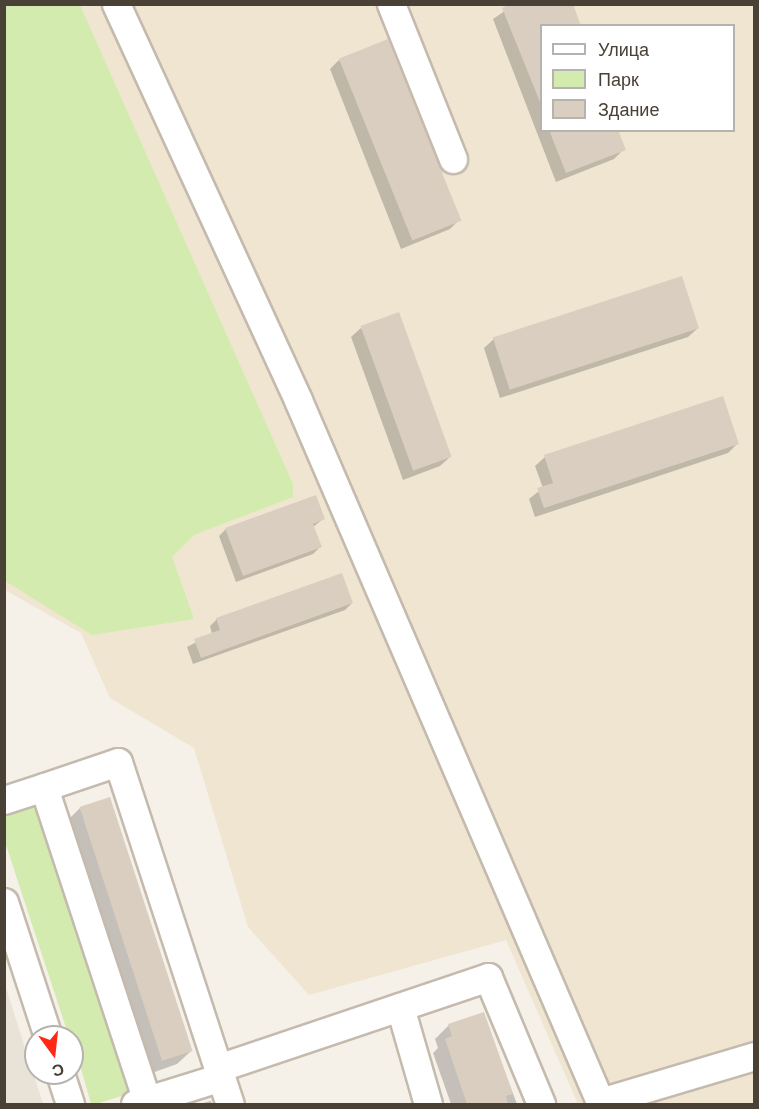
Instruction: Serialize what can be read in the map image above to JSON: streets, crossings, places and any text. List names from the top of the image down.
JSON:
{
  "legend": ["Улица", "Парк", "Здание"],
  "north": "bottom"
}
